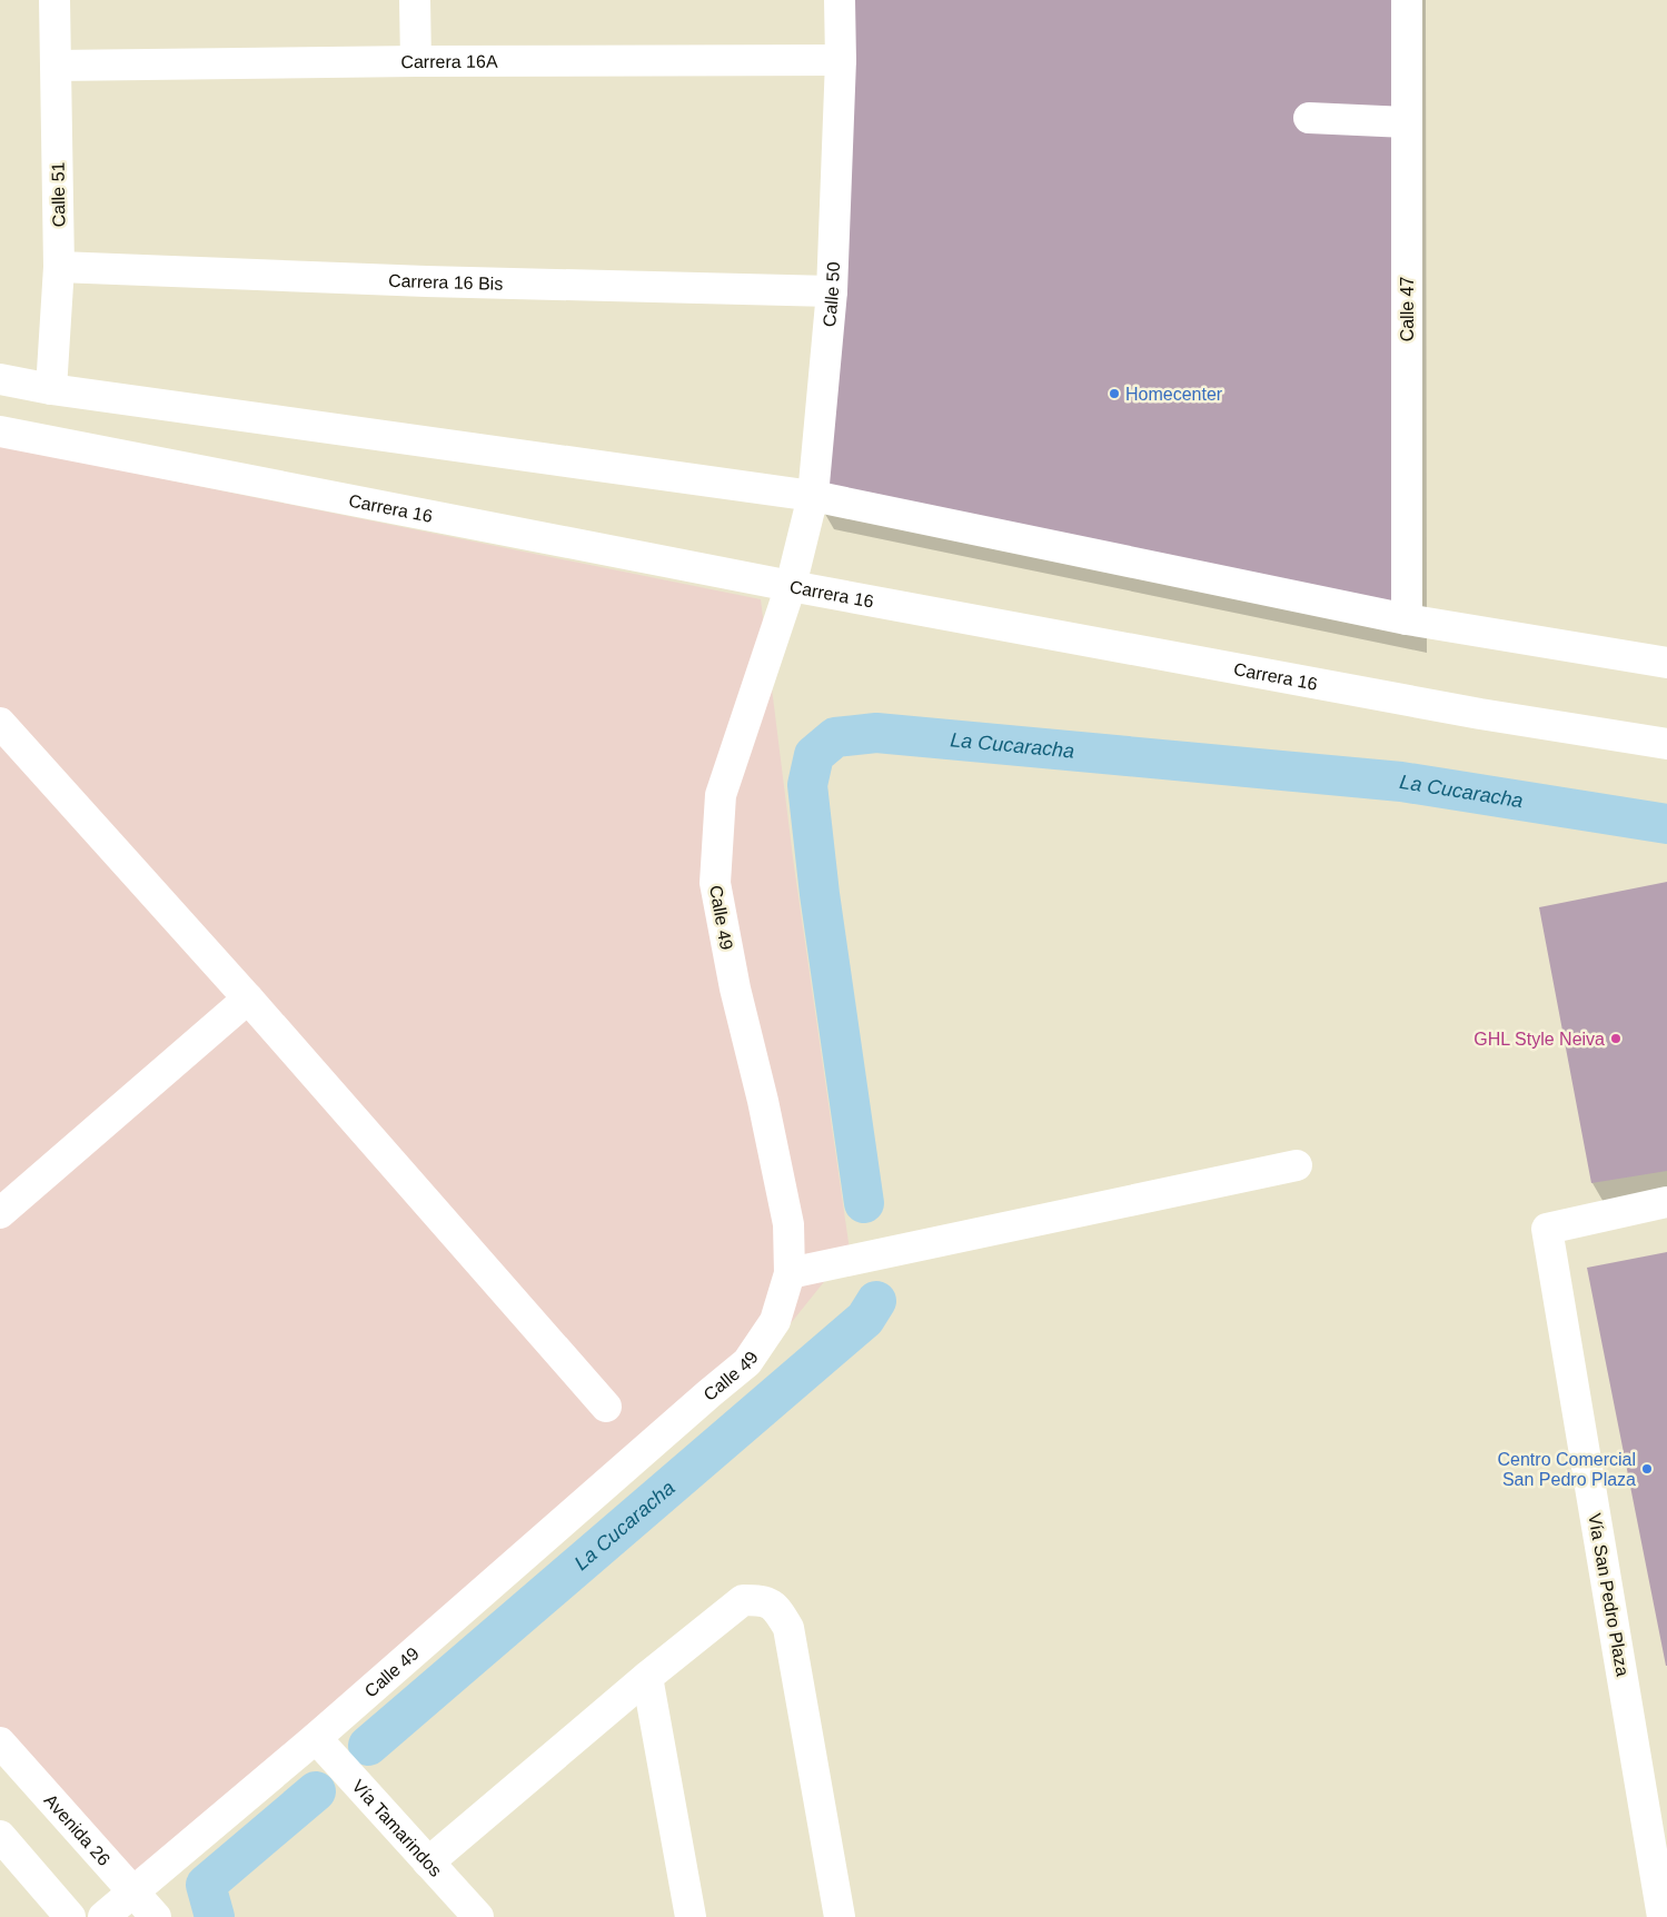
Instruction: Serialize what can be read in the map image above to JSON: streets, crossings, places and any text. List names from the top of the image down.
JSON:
{
  "streets": {
    "street": [
      "Carrera 16A",
      "Calle 51",
      "Carrera 16 Bis",
      "Calle 50",
      "Calle 47",
      "Carrera 16",
      "Calle 49",
      "Vía San Pedro Plaza",
      "Vía Tamarindos",
      "Avenida 26"
    ]
  },
  "crossings": [
    ["Carrera 16A", "Calle 51"],
    ["Carrera 16A", "Calle 50"],
    ["Calle 51", "Carrera 16 Bis"],
    ["Carrera 16 Bis", "Calle 50"],
    ["Calle 50", "Carrera 16"],
    ["Calle 50", "Calle 49"],
    ["Carrera 16", "Calle 49"],
    ["Calle 49", "Vía Tamarindos"],
    ["Calle 49", "Avenida 26"]
  ],
  "water": ["La Cucaracha"],
  "places": ["Homecenter", "GHL Style Neiva", "Centro Comercial San Pedro Plaza"]
}
